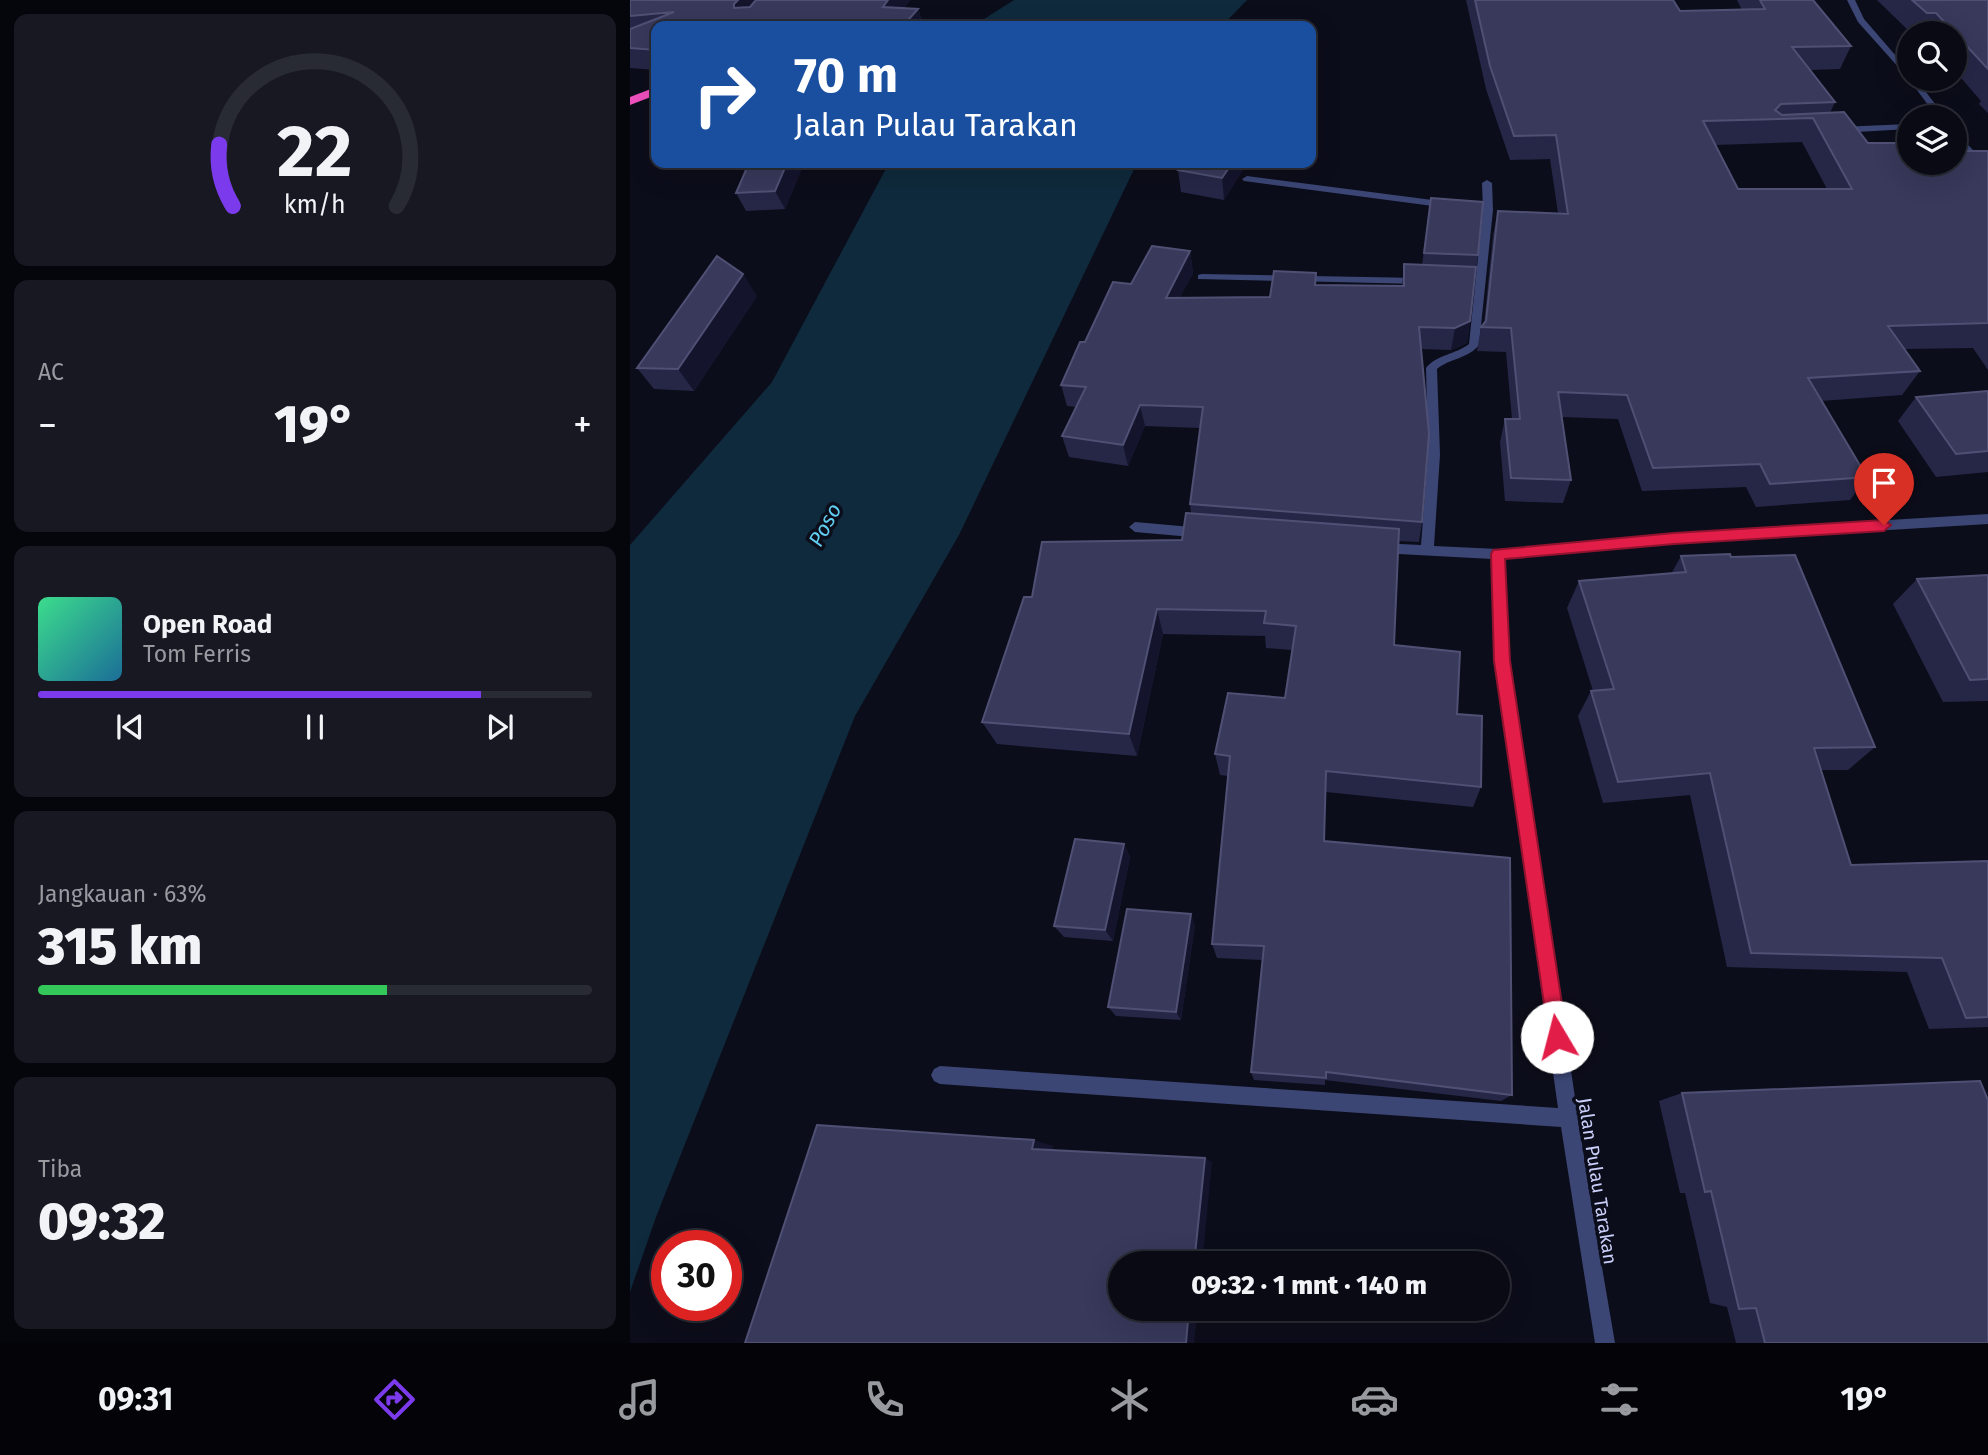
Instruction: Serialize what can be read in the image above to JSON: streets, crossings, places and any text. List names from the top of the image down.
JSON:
{
  "streets": {
    "street": ["Jalan Pulau Tarakan"]
  },
  "water": ["Poso"],
  "page": {
    "turn": ["70 m", "Jalan Pulau Tarakan"],
    "tile": [
      "AC",
      ["Jangkauan · 63%", "315 km"],
      ["Tiba", "09:32"]
    ],
    "heat": ["−", "19°", "+"],
    "song": ["Open Road", "Tom Ferris"],
    "limit": "30",
    "trip": "09:32 · 1 mnt · 140 m",
    "tabs": ["09:31", "19°"],
    "gauge": ["22", "km/h"]
  }
}
